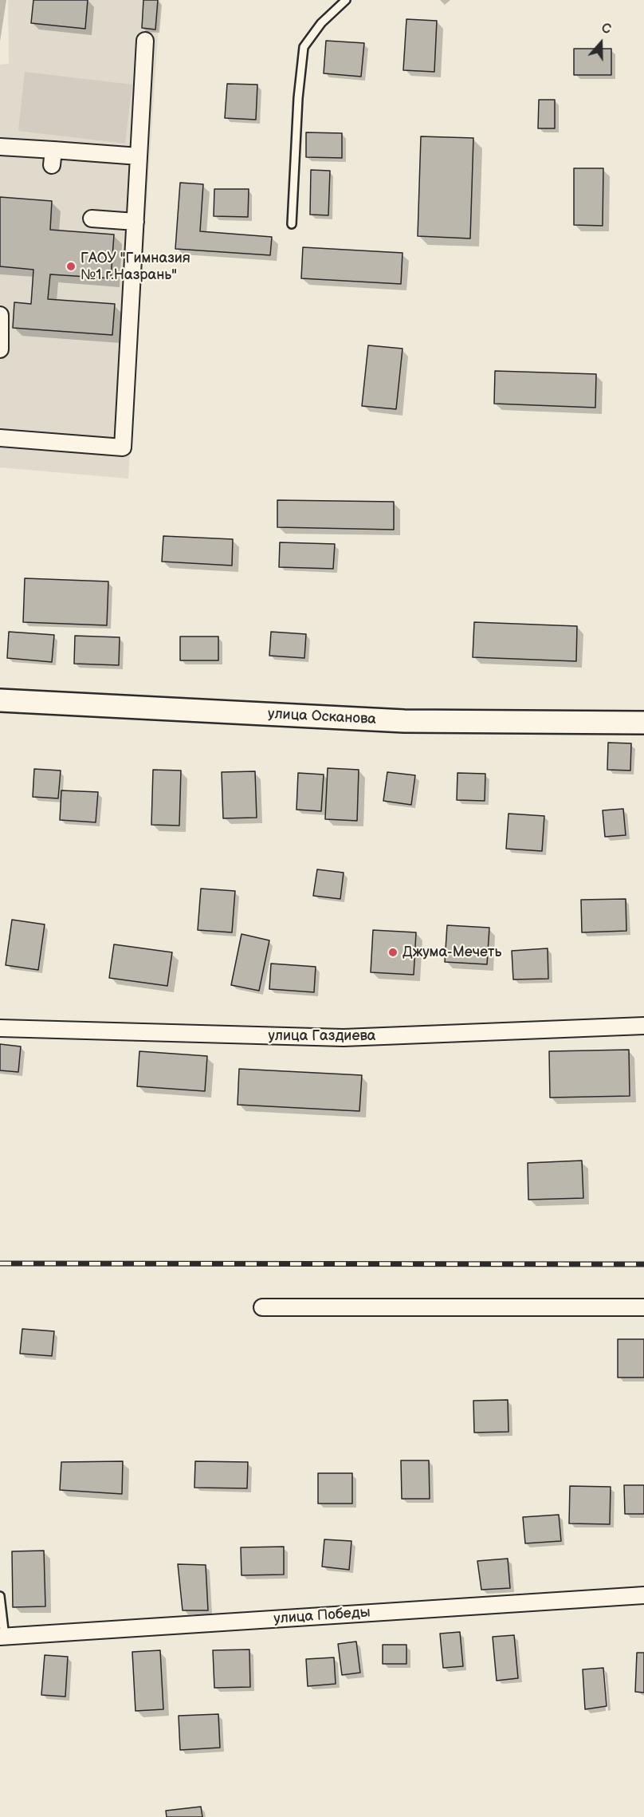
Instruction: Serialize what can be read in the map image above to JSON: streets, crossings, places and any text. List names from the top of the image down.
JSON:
{
  "streets": {
    "main road": ["улица Осканова"],
    "street": ["улица Газдиева", "улица Победы"]
  },
  "places": ["ГАОУ \"Гимназия №1 г.Назрань\"", "Джума-Мечеть"],
  "north": "top"
}
